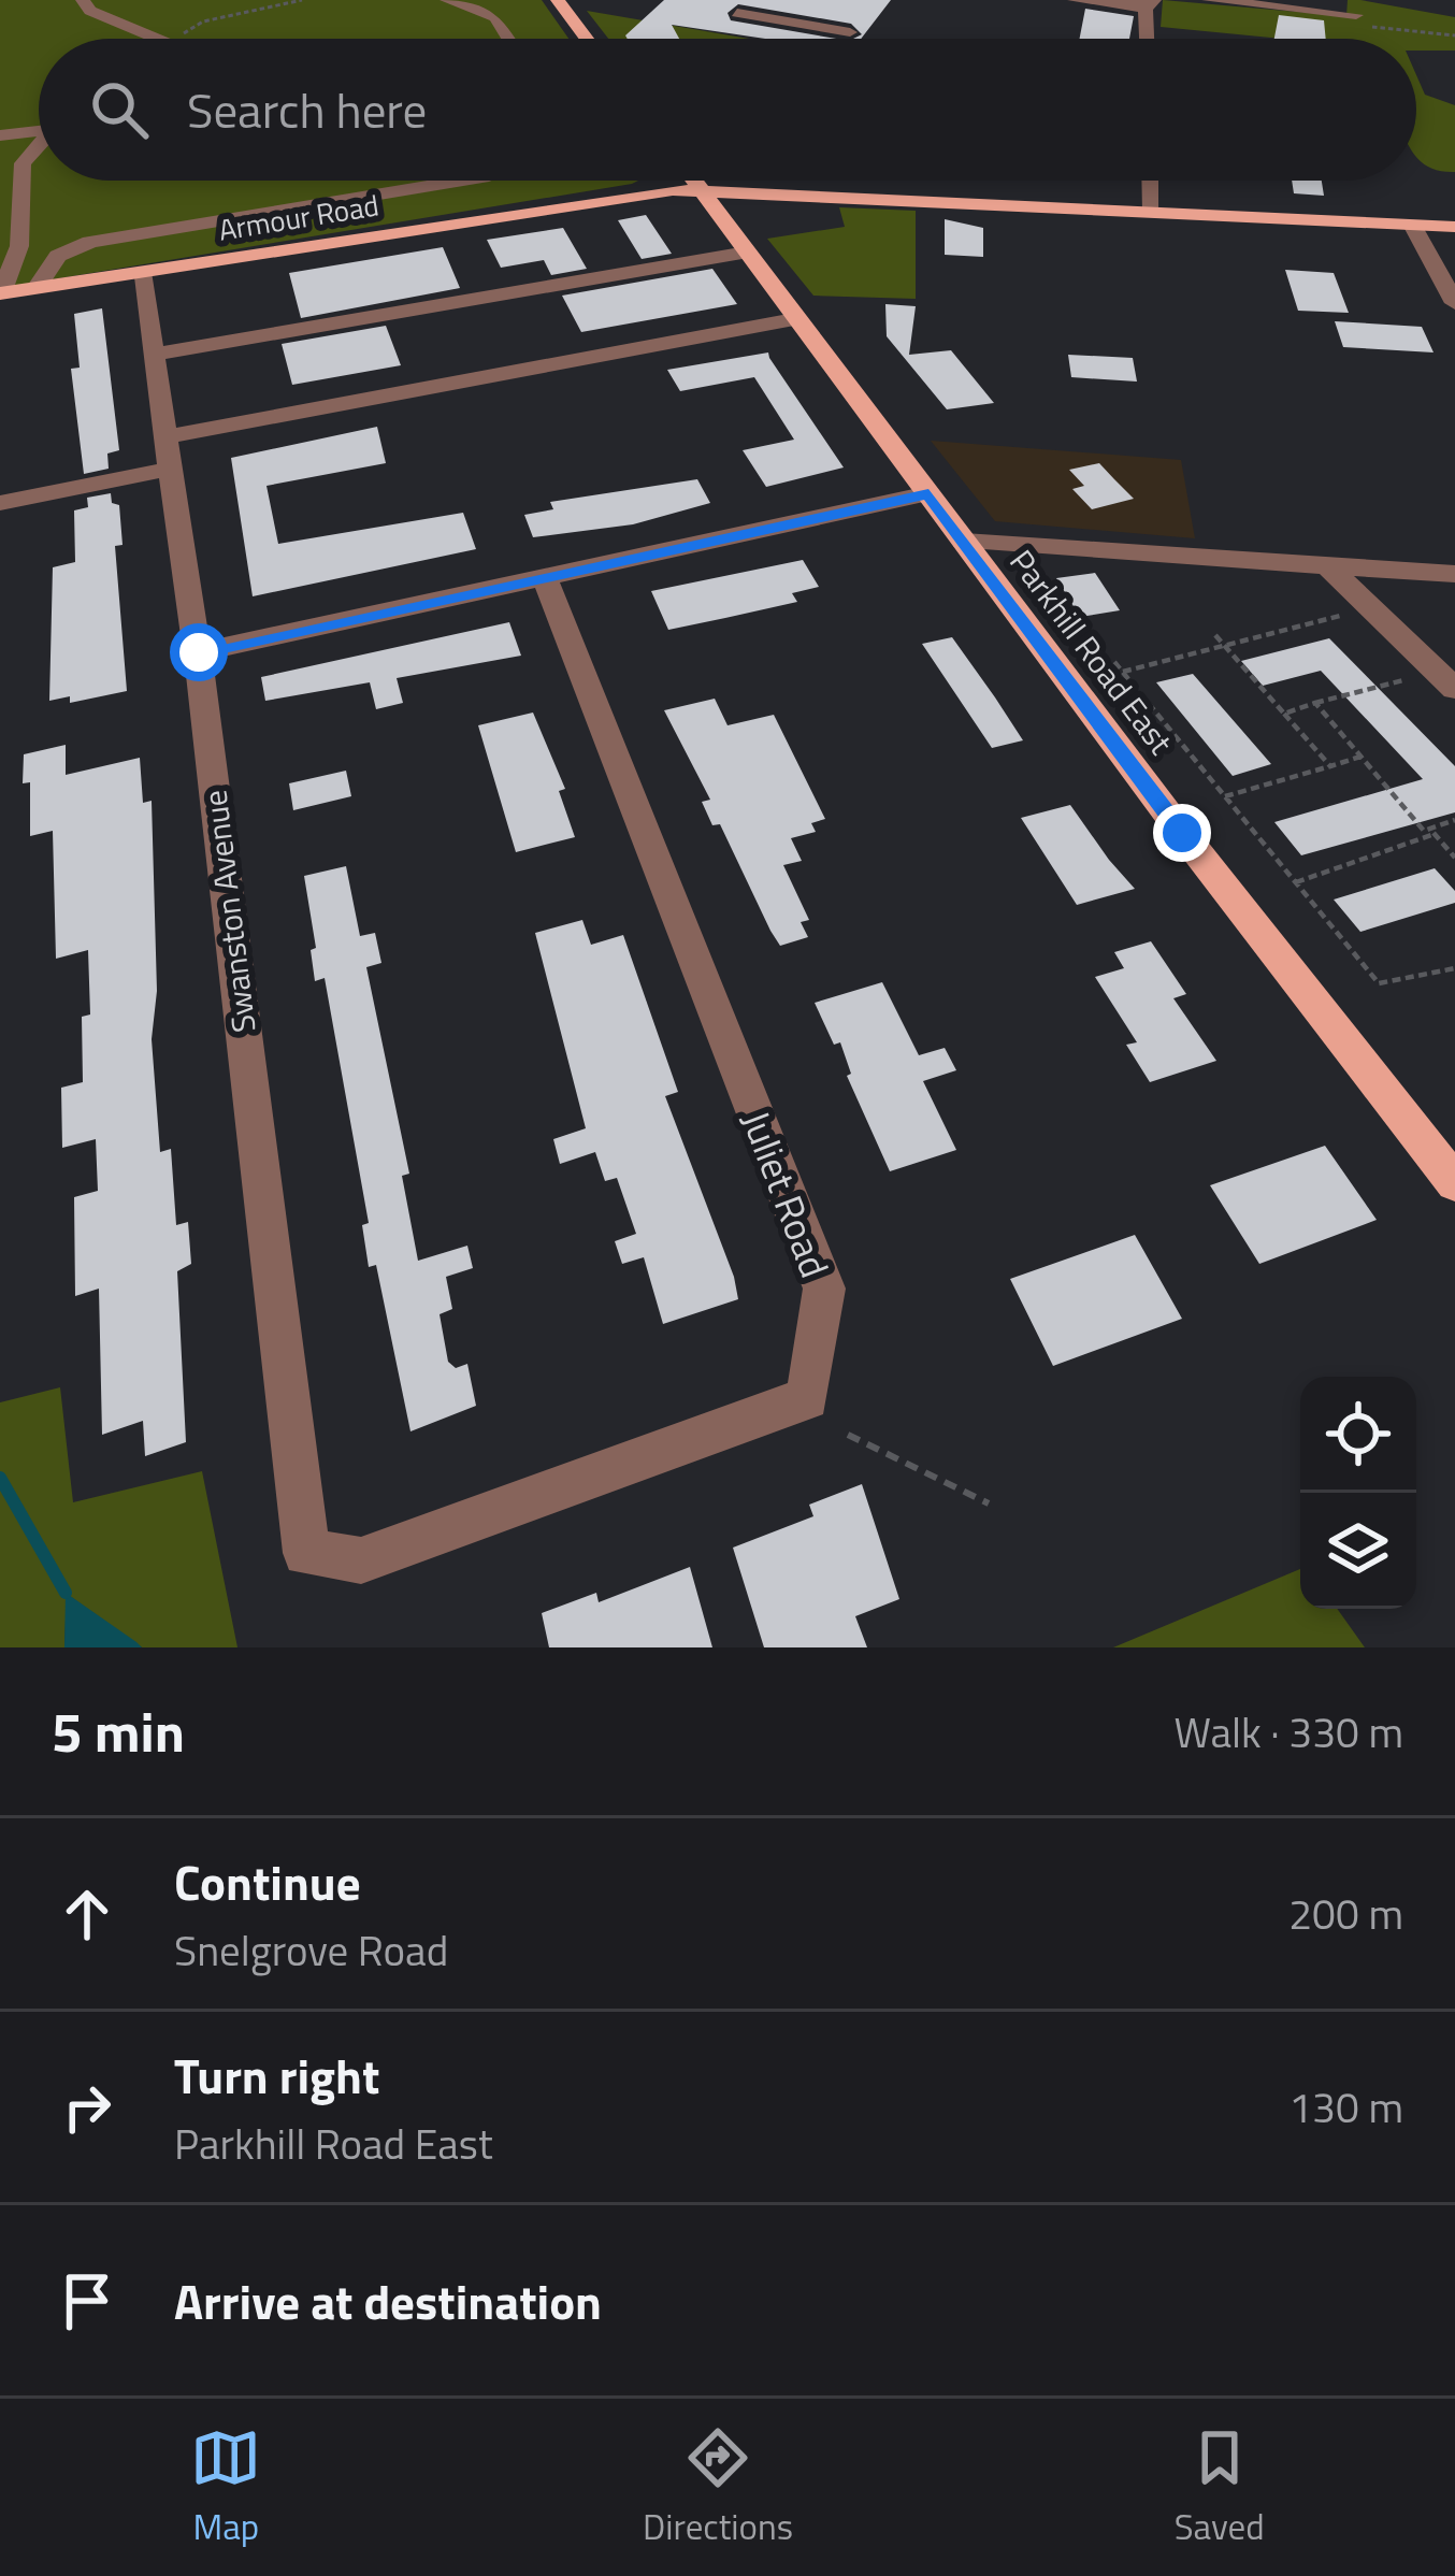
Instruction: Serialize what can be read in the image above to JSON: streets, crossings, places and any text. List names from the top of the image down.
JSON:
{
  "streets": {
    "main road": ["Armour Road", "Parkhill Road East"],
    "street": ["Swanston Avenue", "Juliet Road"]
  },
  "crossings": [
    ["Armour Road", "Parkhill Road East"],
    ["Armour Road", "Swanston Avenue"],
    ["Swanston Avenue", "Juliet Road"]
  ],
  "page": {
    "search": "Search here",
    "heading": ["5 min", "Walk · 330 m"],
    "list": [
      ["Continue", "Snelgrove Road", "200 m"],
      ["Turn right", "Parkhill Road East", "130 m"],
      "Arrive at destination"
    ],
    "nav": ["Map", "Directions", "Saved"]
  }
}
